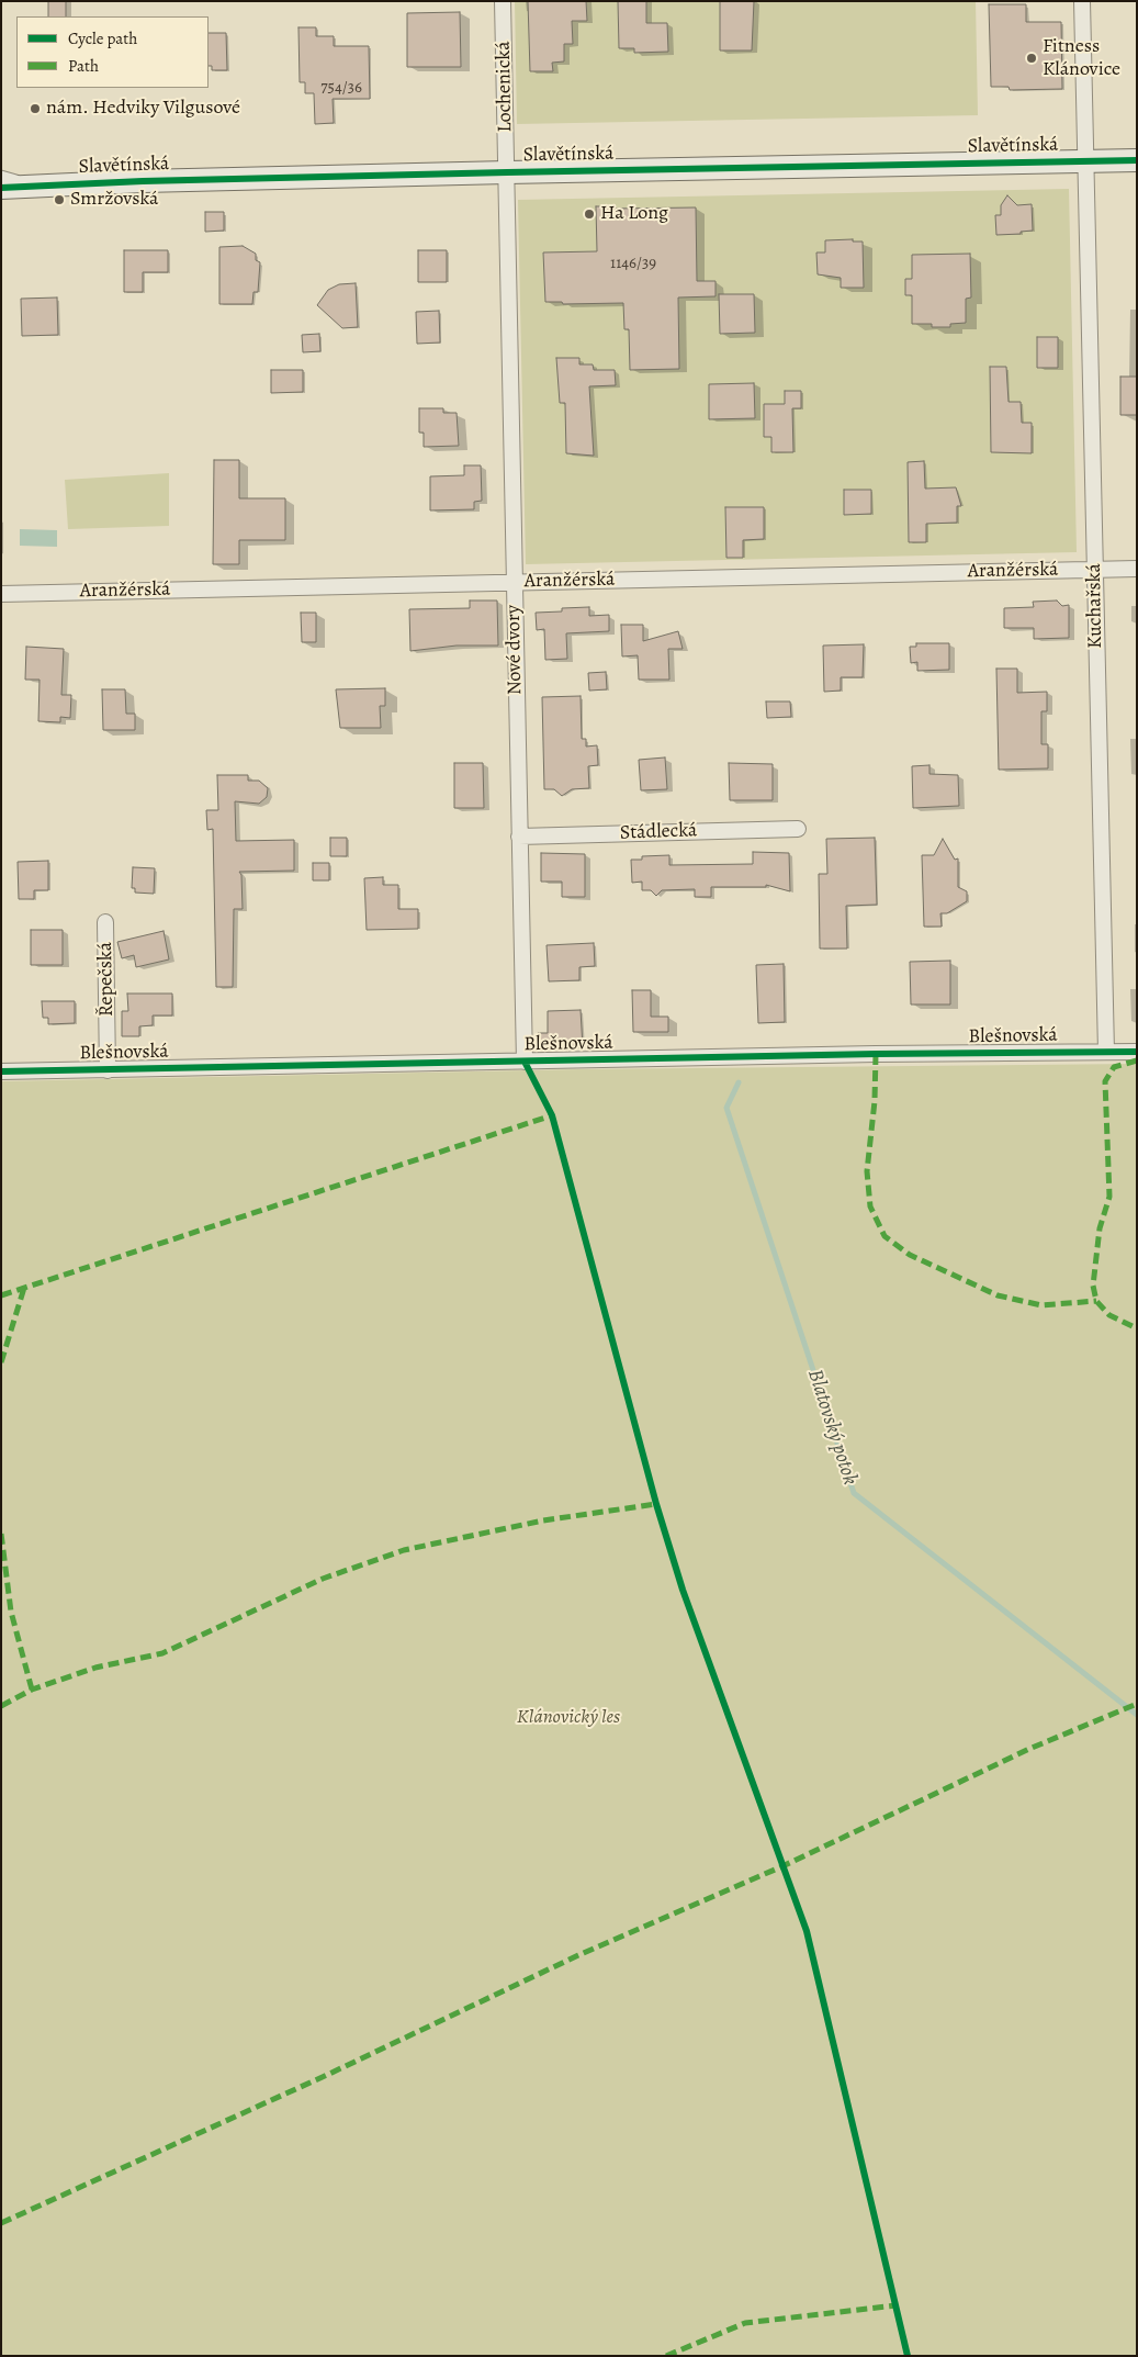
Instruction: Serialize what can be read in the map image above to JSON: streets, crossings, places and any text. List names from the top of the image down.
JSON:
{
  "streets": {
    "street": [
      "Lochenická",
      "Slavětínská",
      "Aranžérská",
      "Kuchařská",
      "Nové dvory",
      "Stádlecká",
      "Řepečská",
      "Blešnovská"
    ]
  },
  "crossings": [
    ["Lochenická", "Slavětínská"],
    ["Lochenická", "Nové dvory"],
    ["Slavětínská", "Kuchařská"],
    ["Slavětínská", "Nové dvory"],
    ["Aranžérská", "Kuchařská"],
    ["Aranžérská", "Nové dvory"],
    ["Kuchařská", "Blešnovská"],
    ["Nové dvory", "Stádlecká"],
    ["Nové dvory", "Blešnovská"],
    ["Řepečská", "Blešnovská"]
  ],
  "water": ["Blatovský potok"],
  "parks": ["Klánovický les"],
  "places": [
    "Fitness Klánovice",
    "nám. Hedviky Vilgusové",
    "Smržovská",
    "Ha Long"
  ],
  "house_numbers": ["754/36", "1146/39"],
  "legend": ["Cycle path", "Path"]
}
